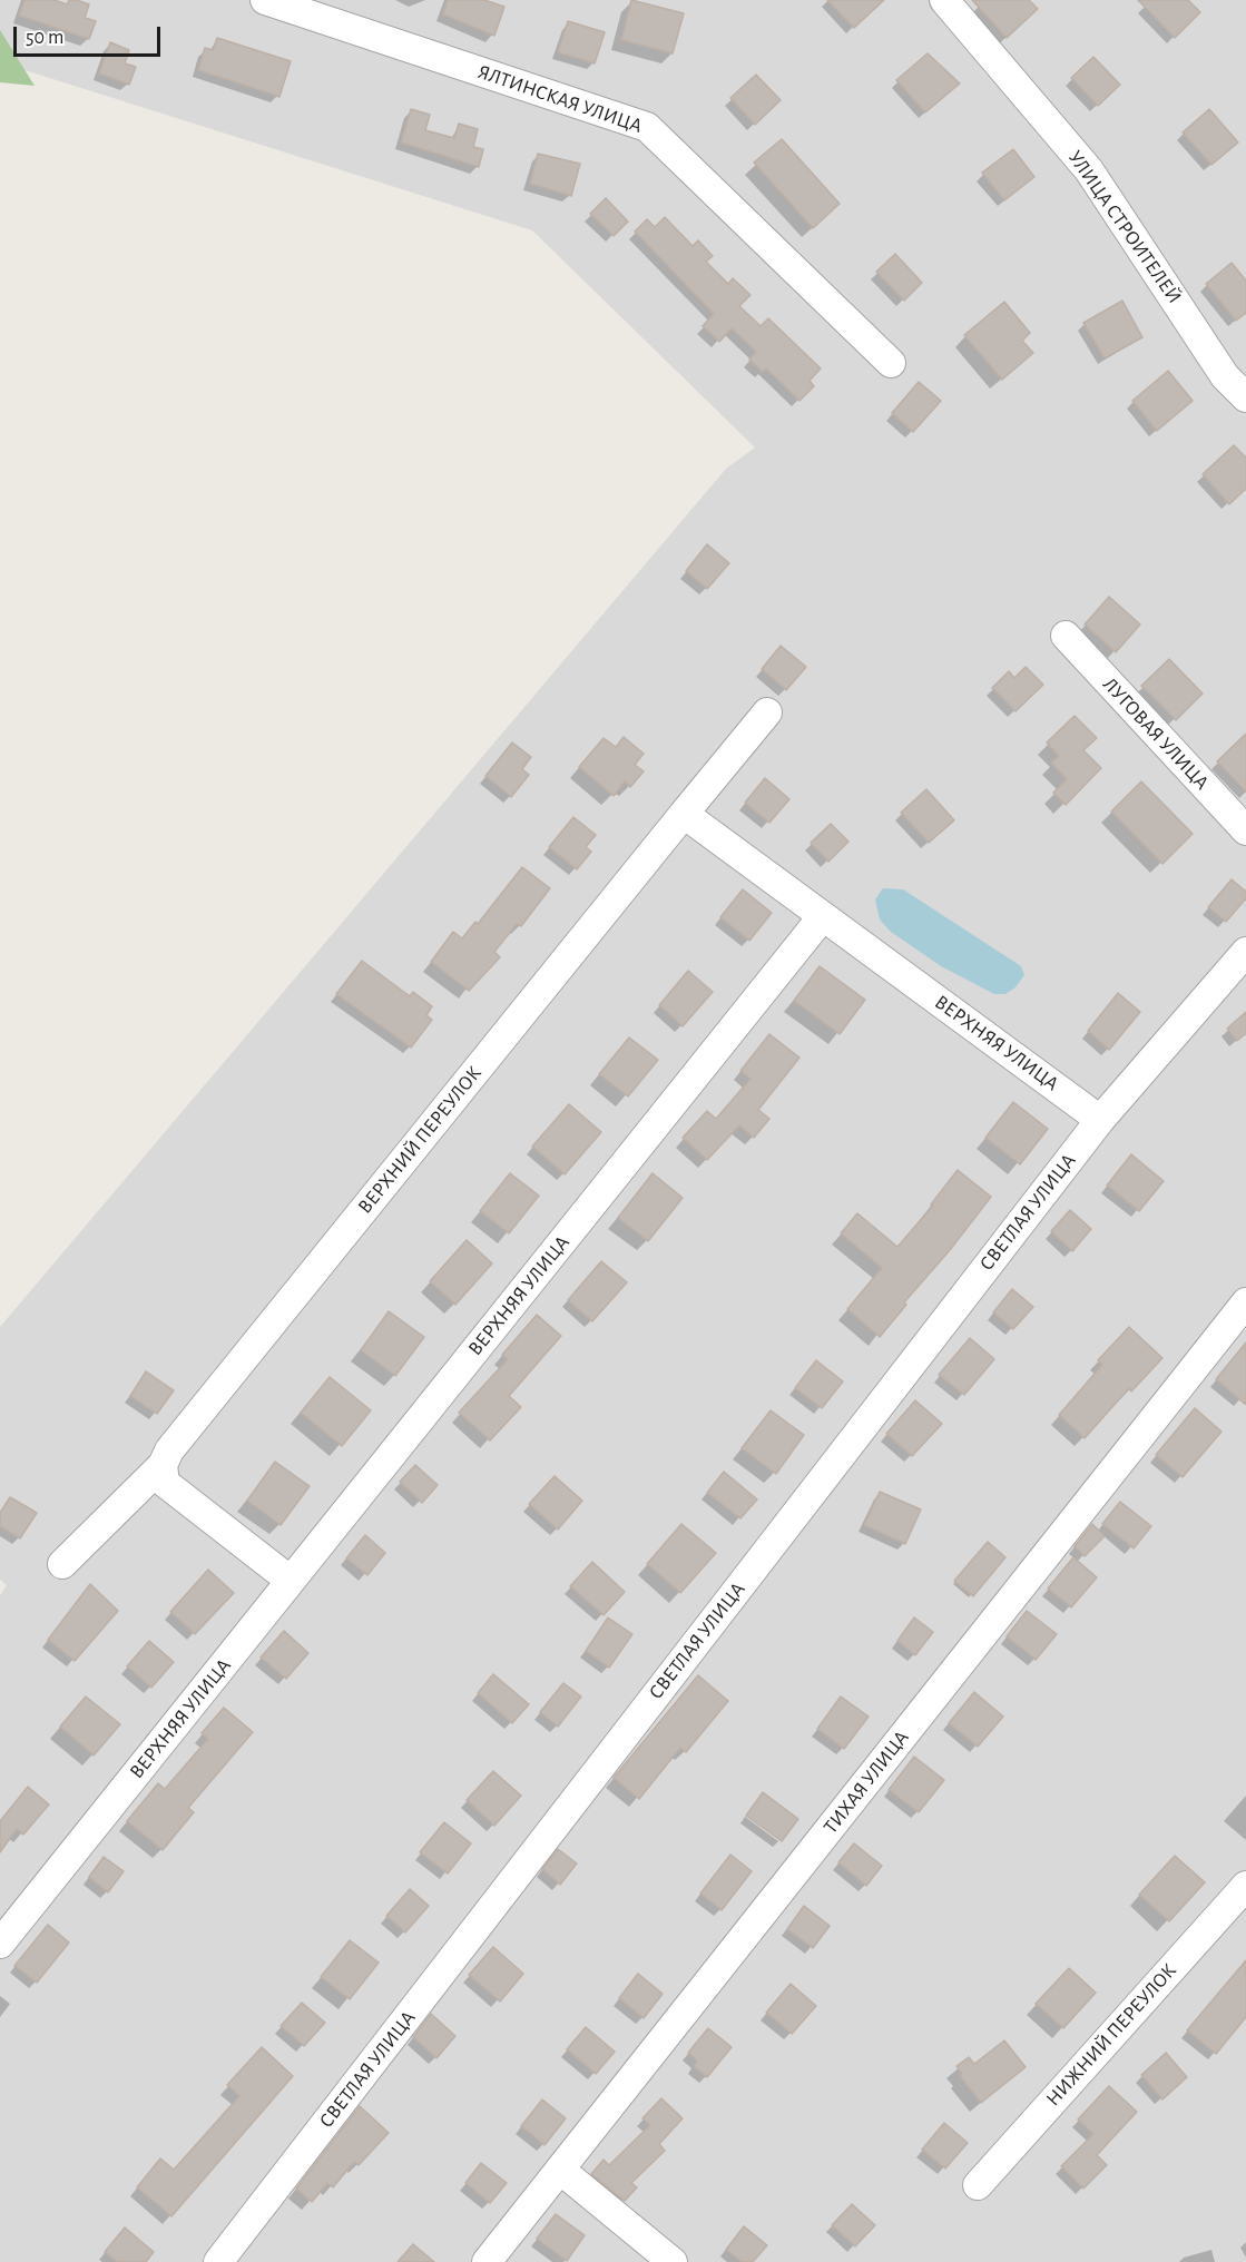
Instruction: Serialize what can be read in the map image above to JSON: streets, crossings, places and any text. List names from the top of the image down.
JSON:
{
  "streets": {
    "street": [
      "ЯЛТИНСКАЯ УЛИЦА",
      "УЛИЦА СТРОИТЕЛЕЙ",
      "ЛУГОВАЯ УЛИЦА",
      "ВЕРХНЯЯ УЛИЦА",
      "ВЕРХНИЙ ПЕРЕУЛОК",
      "СВЕТЛАЯ УЛИЦА",
      "ТИХАЯ УЛИЦА",
      "НИЖНИЙ ПЕРЕУЛОК"
    ]
  },
  "crossings": [
    ["ВЕРХНЯЯ УЛИЦА", "СВЕТЛАЯ УЛИЦА"]
  ],
  "scale_bar": "50 m"
}
